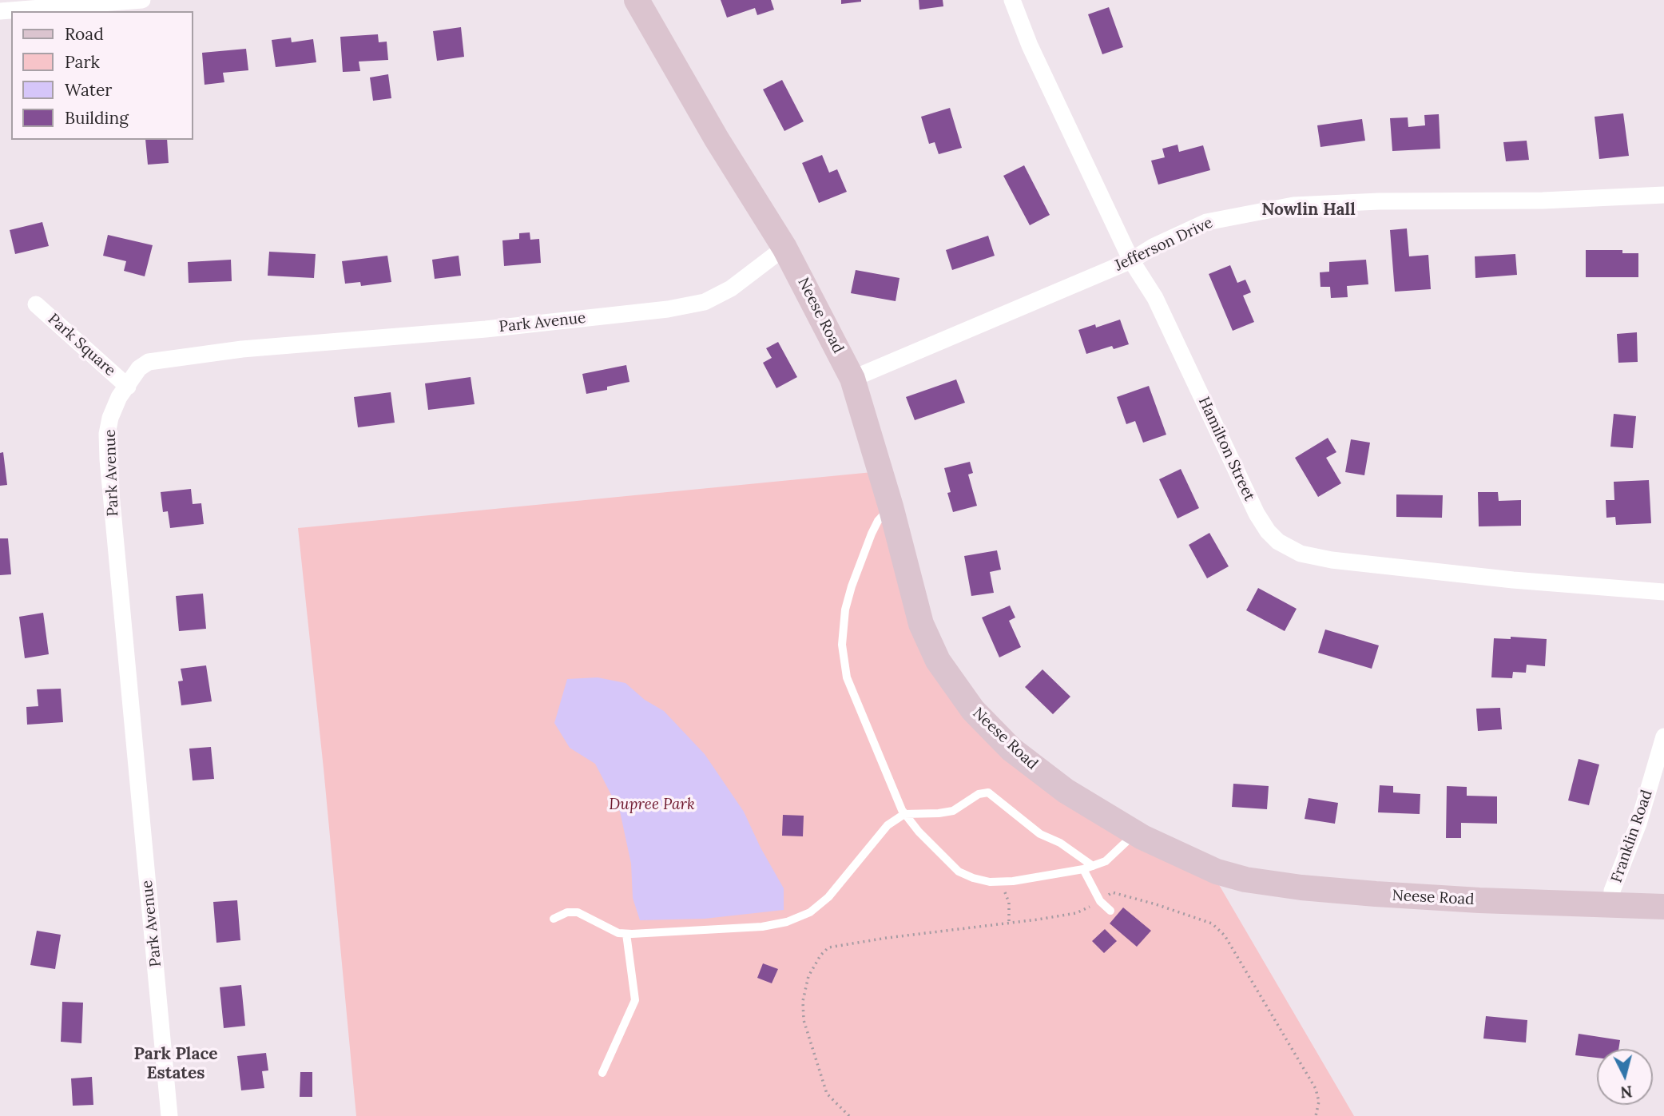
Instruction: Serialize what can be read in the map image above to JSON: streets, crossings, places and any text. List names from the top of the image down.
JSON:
{
  "streets": {
    "street": [
      "Jefferson Drive",
      "Neese Road",
      "Park Avenue",
      "Park Square",
      "Hamilton Street",
      "Franklin Road"
    ]
  },
  "crossings": [
    ["Jefferson Drive", "Neese Road"],
    ["Jefferson Drive", "Hamilton Street"],
    ["Neese Road", "Park Avenue"],
    ["Neese Road", "Franklin Road"],
    ["Park Avenue", "Park Square"]
  ],
  "districts": ["Nowlin Hall", "Park Place Estates"],
  "parks": ["Dupree Park"],
  "legend": [
    "Road",
    "Park",
    "Water",
    "Building"
  ],
  "north": "bottom"
}
